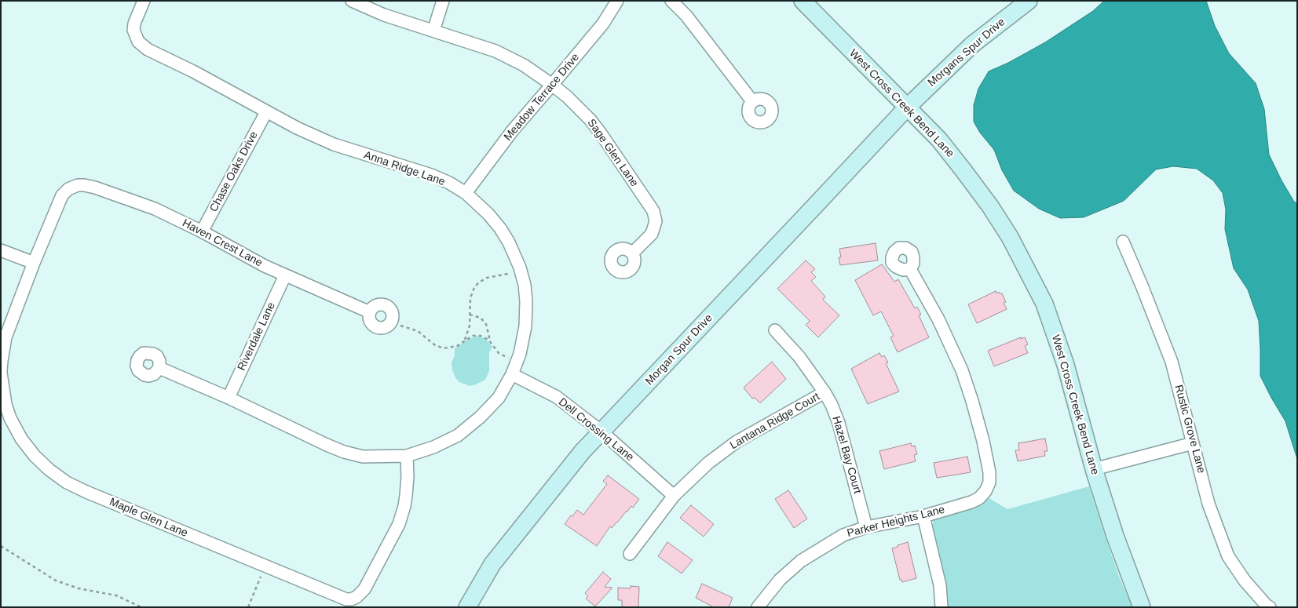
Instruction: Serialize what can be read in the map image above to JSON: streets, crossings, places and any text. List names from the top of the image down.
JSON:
{
  "streets": {
    "street": [
      "Morgans Spur Drive",
      "Meadow Terrace Drive",
      "West Cross Creek Bend Lane",
      "Sage Glen Lane",
      "Anna Ridge Lane",
      "Chase Oaks Drive",
      "Haven Crest Lane",
      "Riverdale Lane",
      "Morgan Spur Drive",
      "Lantana Ridge Court",
      "Rustic Grove Lane",
      "Dell Crossing Lane",
      "Hazel Bay Court",
      "Maple Glen Lane",
      "Parker Heights Lane"
    ]
  },
  "crossings": [
    ["Morgans Spur Drive", "West Cross Creek Bend Lane"],
    ["Morgans Spur Drive", "Morgan Spur Drive"],
    ["Meadow Terrace Drive", "Sage Glen Lane"],
    ["Meadow Terrace Drive", "Anna Ridge Lane"],
    ["West Cross Creek Bend Lane", "Morgan Spur Drive"],
    ["Anna Ridge Lane", "Chase Oaks Drive"],
    ["Anna Ridge Lane", "Riverdale Lane"],
    ["Anna Ridge Lane", "Dell Crossing Lane"],
    ["Anna Ridge Lane", "Maple Glen Lane"],
    ["Chase Oaks Drive", "Haven Crest Lane"],
    ["Haven Crest Lane", "Riverdale Lane"],
    ["Haven Crest Lane", "Maple Glen Lane"],
    ["Morgan Spur Drive", "Dell Crossing Lane"],
    ["Lantana Ridge Court", "Dell Crossing Lane"],
    ["Lantana Ridge Court", "Hazel Bay Court"],
    ["Hazel Bay Court", "Parker Heights Lane"]
  ]
}
